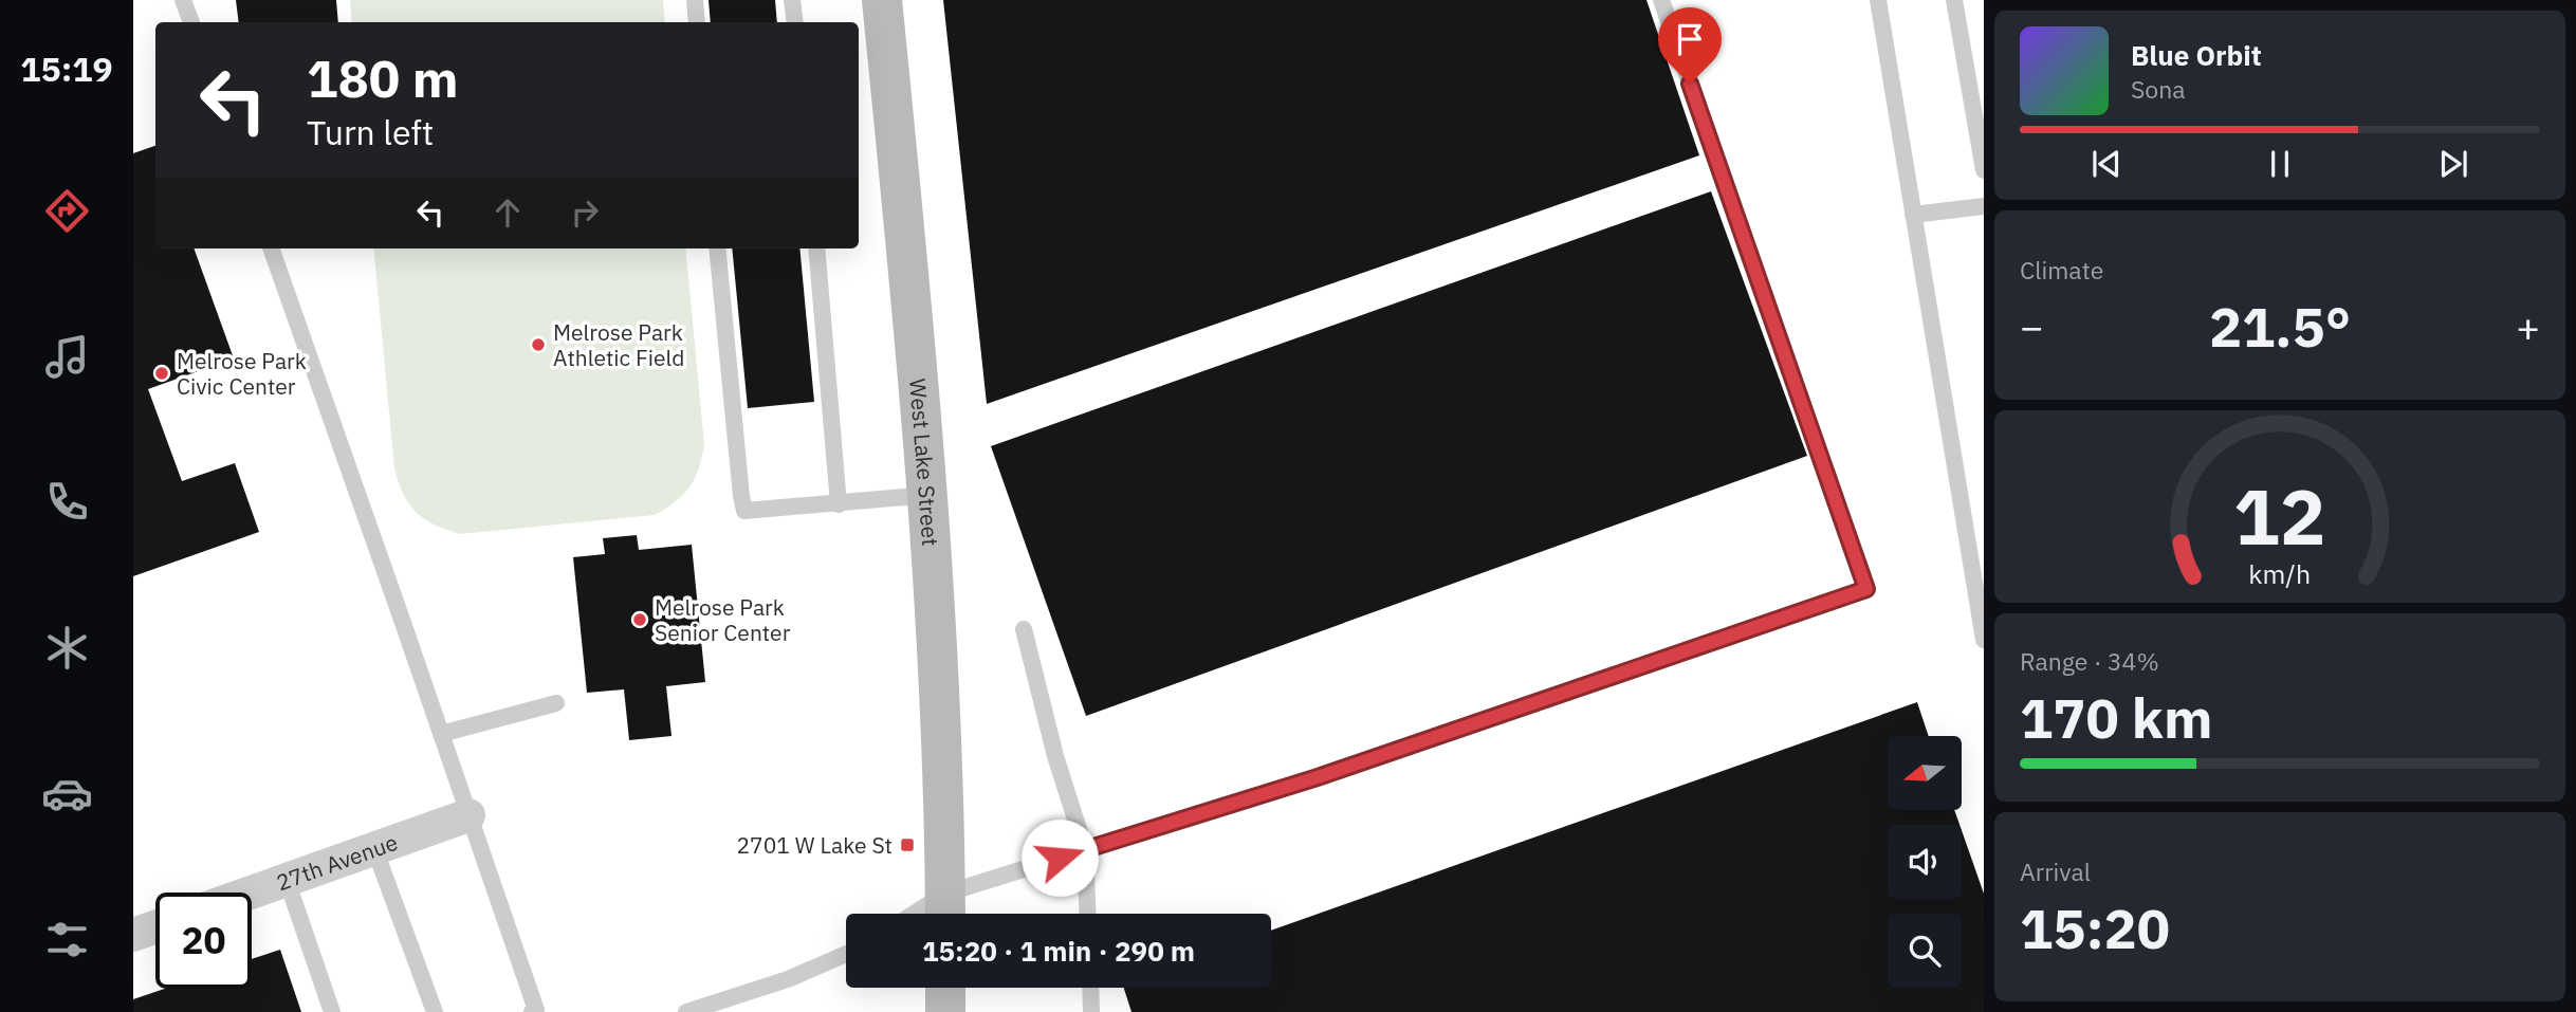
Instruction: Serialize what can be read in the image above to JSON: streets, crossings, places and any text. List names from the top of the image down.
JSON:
{
  "streets": {
    "main road": ["West Lake Street"],
    "street": ["27th Avenue"]
  },
  "places": {
    "other": ["Melrose Park Athletic Field", "Melrose Park Civic Center", "Melrose Park Senior Center"],
    "transit": ["2701 W Lake St"]
  },
  "north": "left",
  "page": {
    "tabs": "15:19",
    "turn": ["180 m", "Turn left"],
    "song": ["Blue Orbit", "Sona"],
    "tile": [
      "Climate",
      ["Range · 34%", "170 km"],
      ["Arrival", "15:20"]
    ],
    "heat": ["−", "21.5°", "+"],
    "limit": "20",
    "trip": "15:20 · 1 min · 290 m",
    "gauge": ["12", "km/h"]
  }
}
